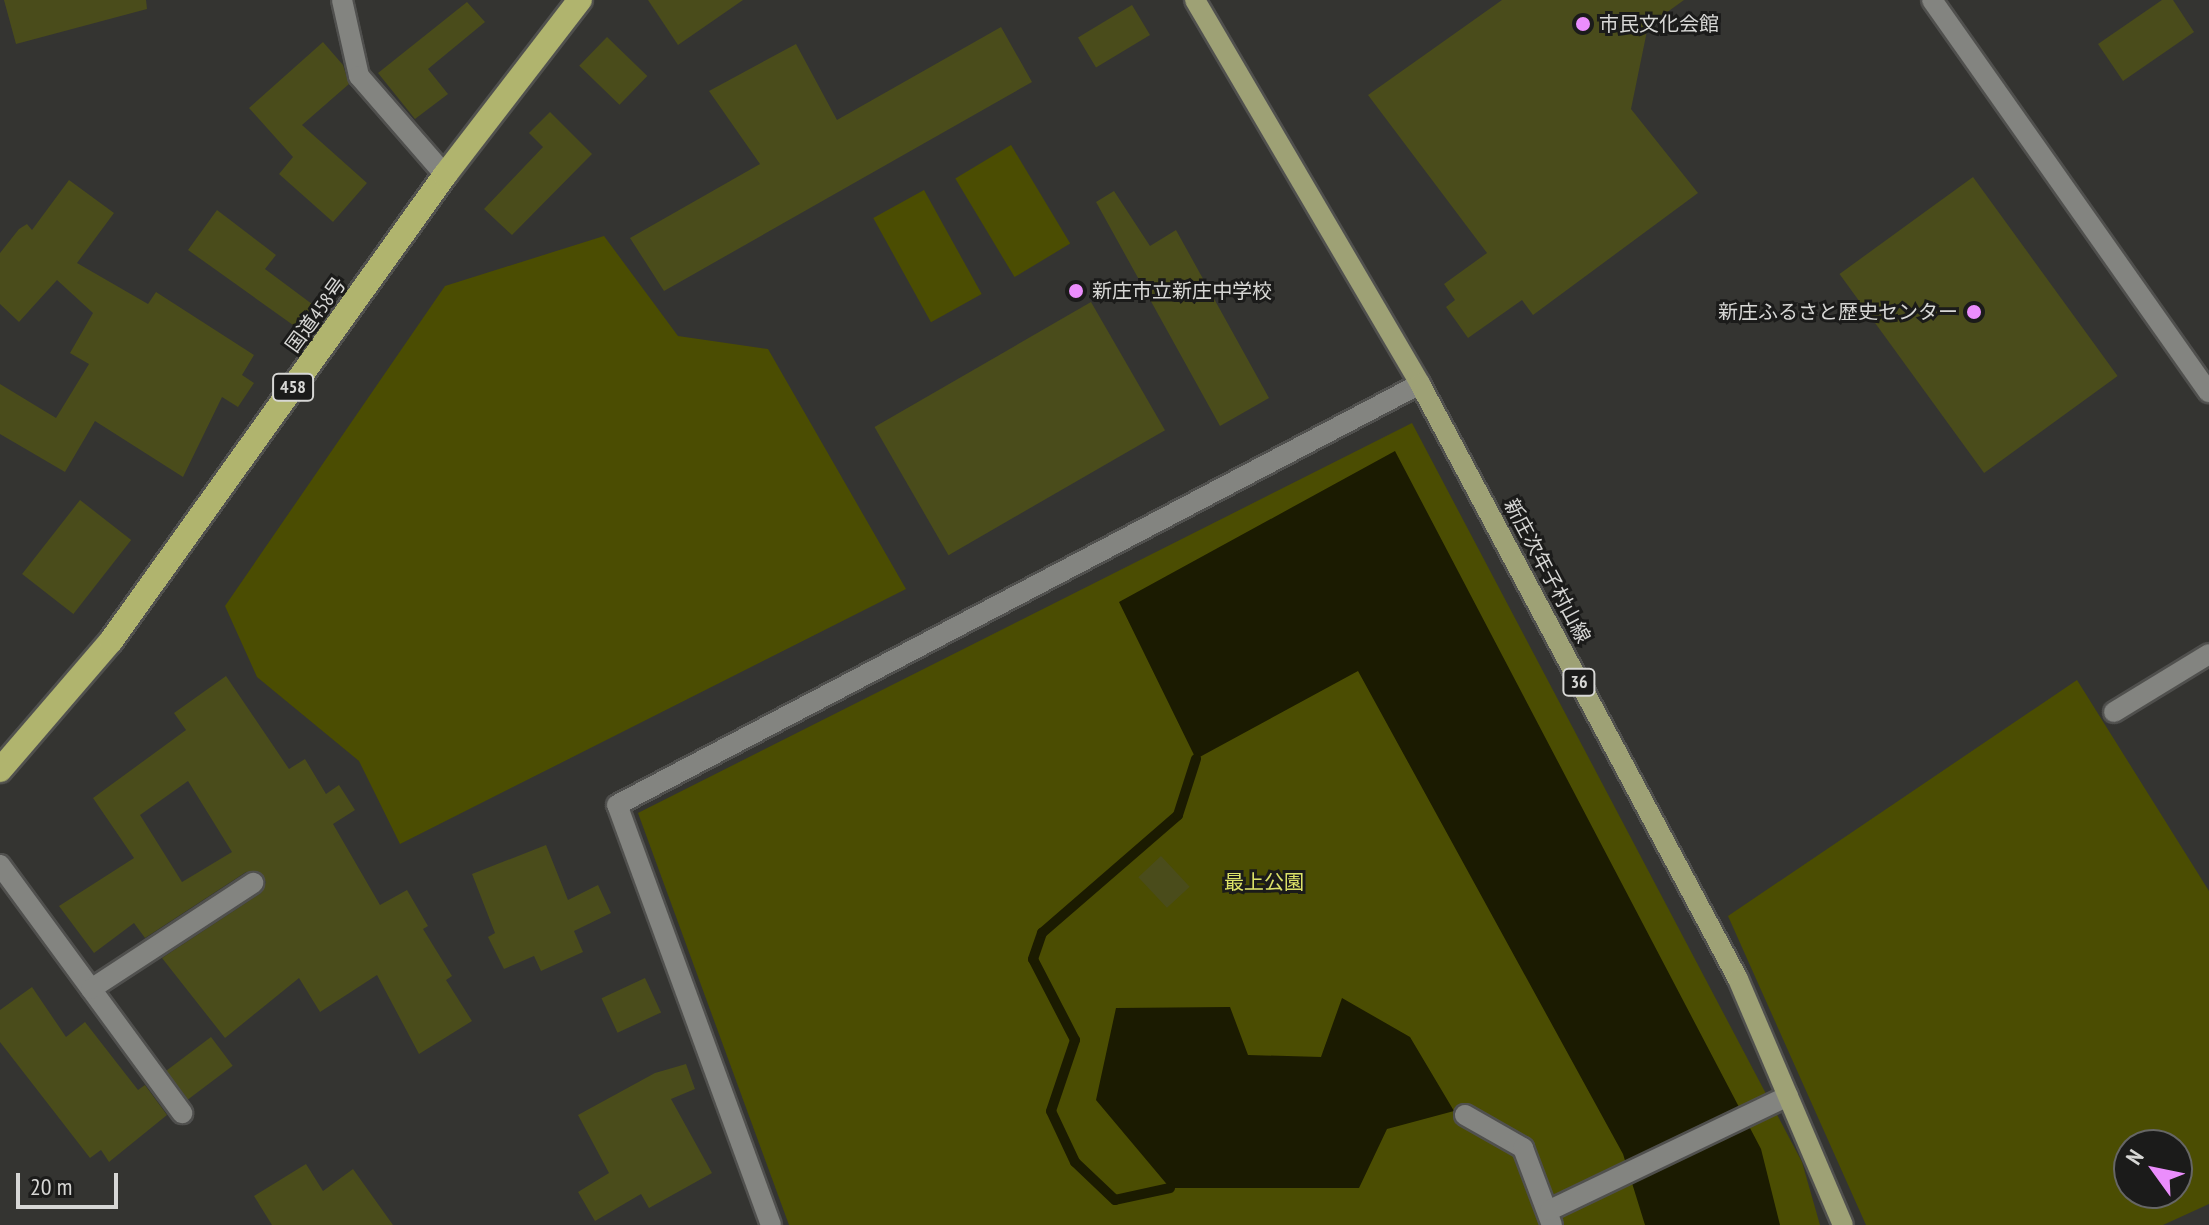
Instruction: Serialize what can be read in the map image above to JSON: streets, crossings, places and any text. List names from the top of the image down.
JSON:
{
  "streets": {
    "highway": ["国道458号", "458"],
    "main road": ["新庄次年子村山線", "36"]
  },
  "parks": ["最上公園"],
  "places": ["市民文化会館", "新庄市立新庄中学校", "新庄ふるさと歴史センター"],
  "scale_bar": "20 m",
  "north": "top left"
}
